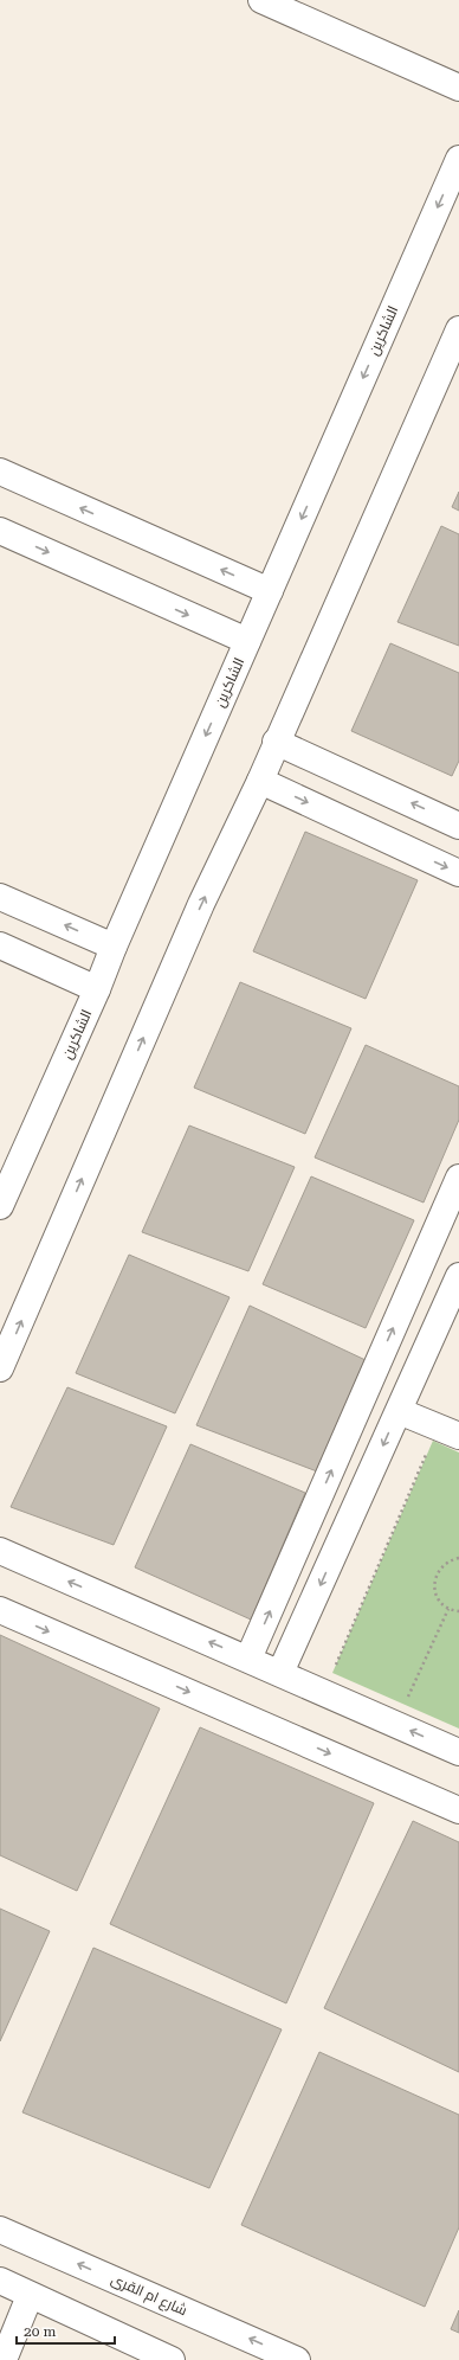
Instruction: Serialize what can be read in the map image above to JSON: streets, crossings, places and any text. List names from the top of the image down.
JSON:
{
  "streets": {
    "street": ["الشاكرين", "شارع ام القرى"]
  },
  "scale_bar": "20 m"
}
